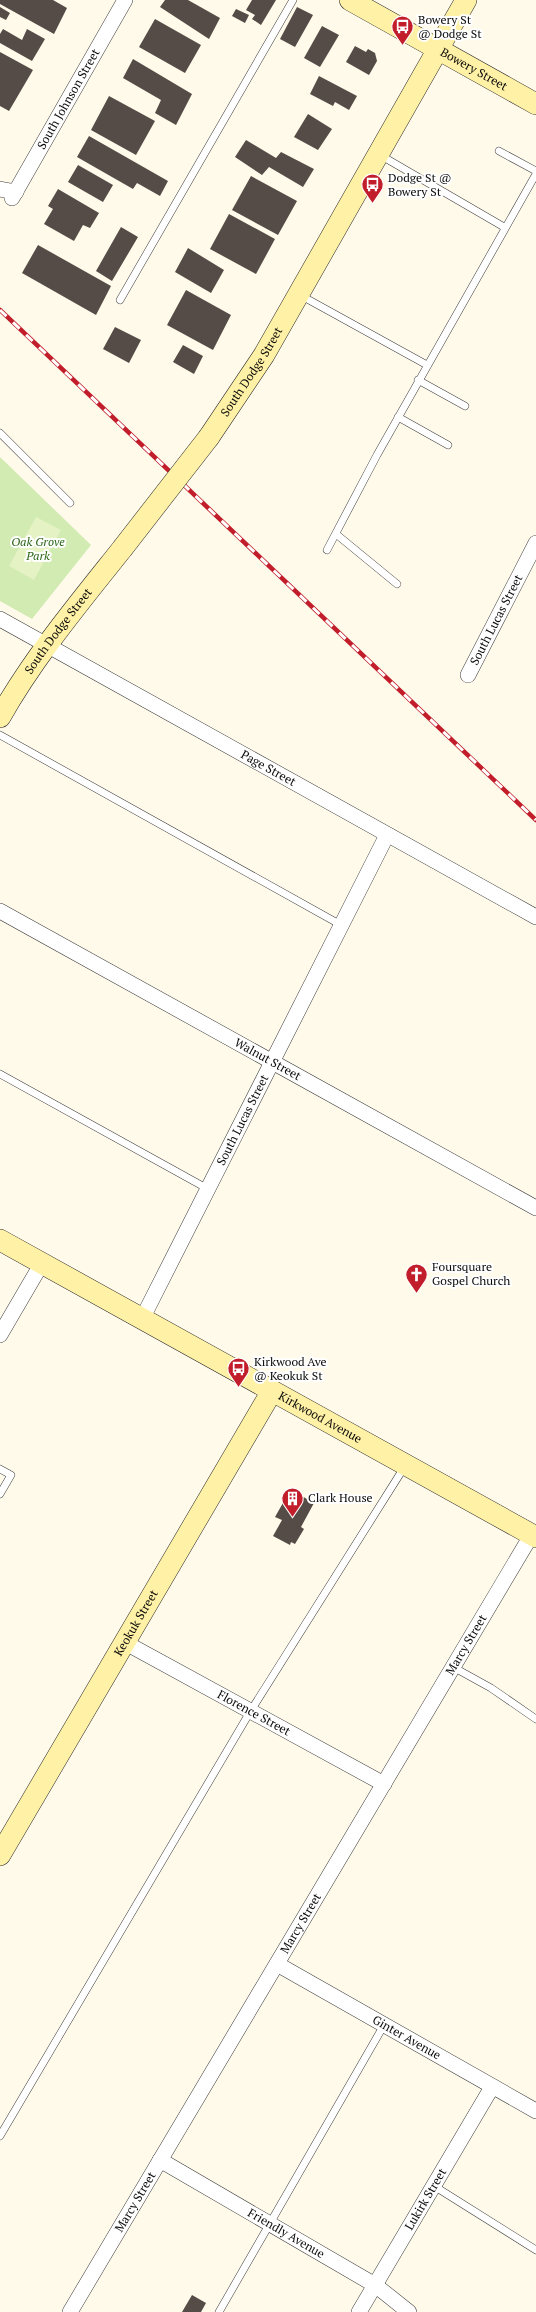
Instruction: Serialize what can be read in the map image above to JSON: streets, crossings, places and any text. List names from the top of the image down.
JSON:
{
  "streets": {
    "main road": [
      "Bowery Street",
      "South Dodge Street",
      "Kirkwood Avenue",
      "Keokuk Street"
    ],
    "street": [
      "South Johnson Street",
      "South Lucas Street",
      "Page Street",
      "Walnut Street",
      "Marcy Street",
      "Florence Street",
      "Ginter Avenue",
      "Lukirk Street",
      "Friendly Avenue"
    ]
  },
  "crossings": [
    ["Bowery Street", "South Dodge Street"],
    ["South Dodge Street", "Page Street"],
    ["South Lucas Street", "Page Street"],
    ["South Lucas Street", "Walnut Street"],
    ["South Lucas Street", "Kirkwood Avenue"],
    ["Kirkwood Avenue", "Keokuk Street"],
    ["Kirkwood Avenue", "Marcy Street"],
    ["Keokuk Street", "Florence Street"],
    ["Marcy Street", "Florence Street"],
    ["Marcy Street", "Ginter Avenue"],
    ["Marcy Street", "Friendly Avenue"],
    ["Ginter Avenue", "Lukirk Street"],
    ["Lukirk Street", "Friendly Avenue"]
  ],
  "parks": ["Oak Grove Park"],
  "places": {
    "bus stop": ["Bowery St @ Dodge St", "Dodge St @ Bowery St", "Kirkwood Ave @ Keokuk St"],
    "church": ["Foursquare Gospel Church"],
    "building": ["Clark House"]
  }
}
